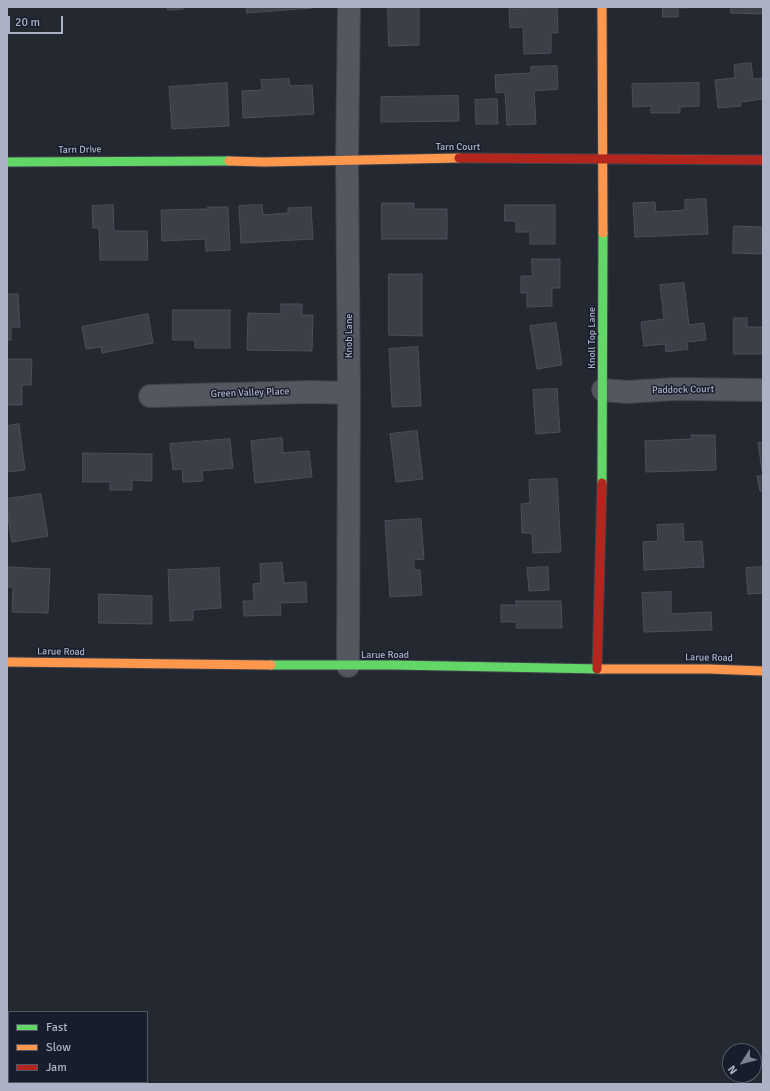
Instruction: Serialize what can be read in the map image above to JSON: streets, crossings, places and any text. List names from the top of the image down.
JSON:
{
  "streets": {
    "street": [
      "Tarn Court",
      "Tarn Drive",
      "Knob Lane",
      "Knoll Top Lane",
      "Paddock Court",
      "Green Valley Place",
      "Larue Road"
    ]
  },
  "crossings": [
    ["Tarn Court", "Tarn Drive"],
    ["Tarn Court", "Knob Lane"],
    ["Tarn Court", "Knoll Top Lane"],
    ["Knob Lane", "Green Valley Place"],
    ["Knob Lane", "Larue Road"],
    ["Knoll Top Lane", "Paddock Court"],
    ["Knoll Top Lane", "Larue Road"]
  ],
  "legend": ["Fast", "Slow", "Jam"],
  "scale_bar": "20 m",
  "north": "bottom left"
}
